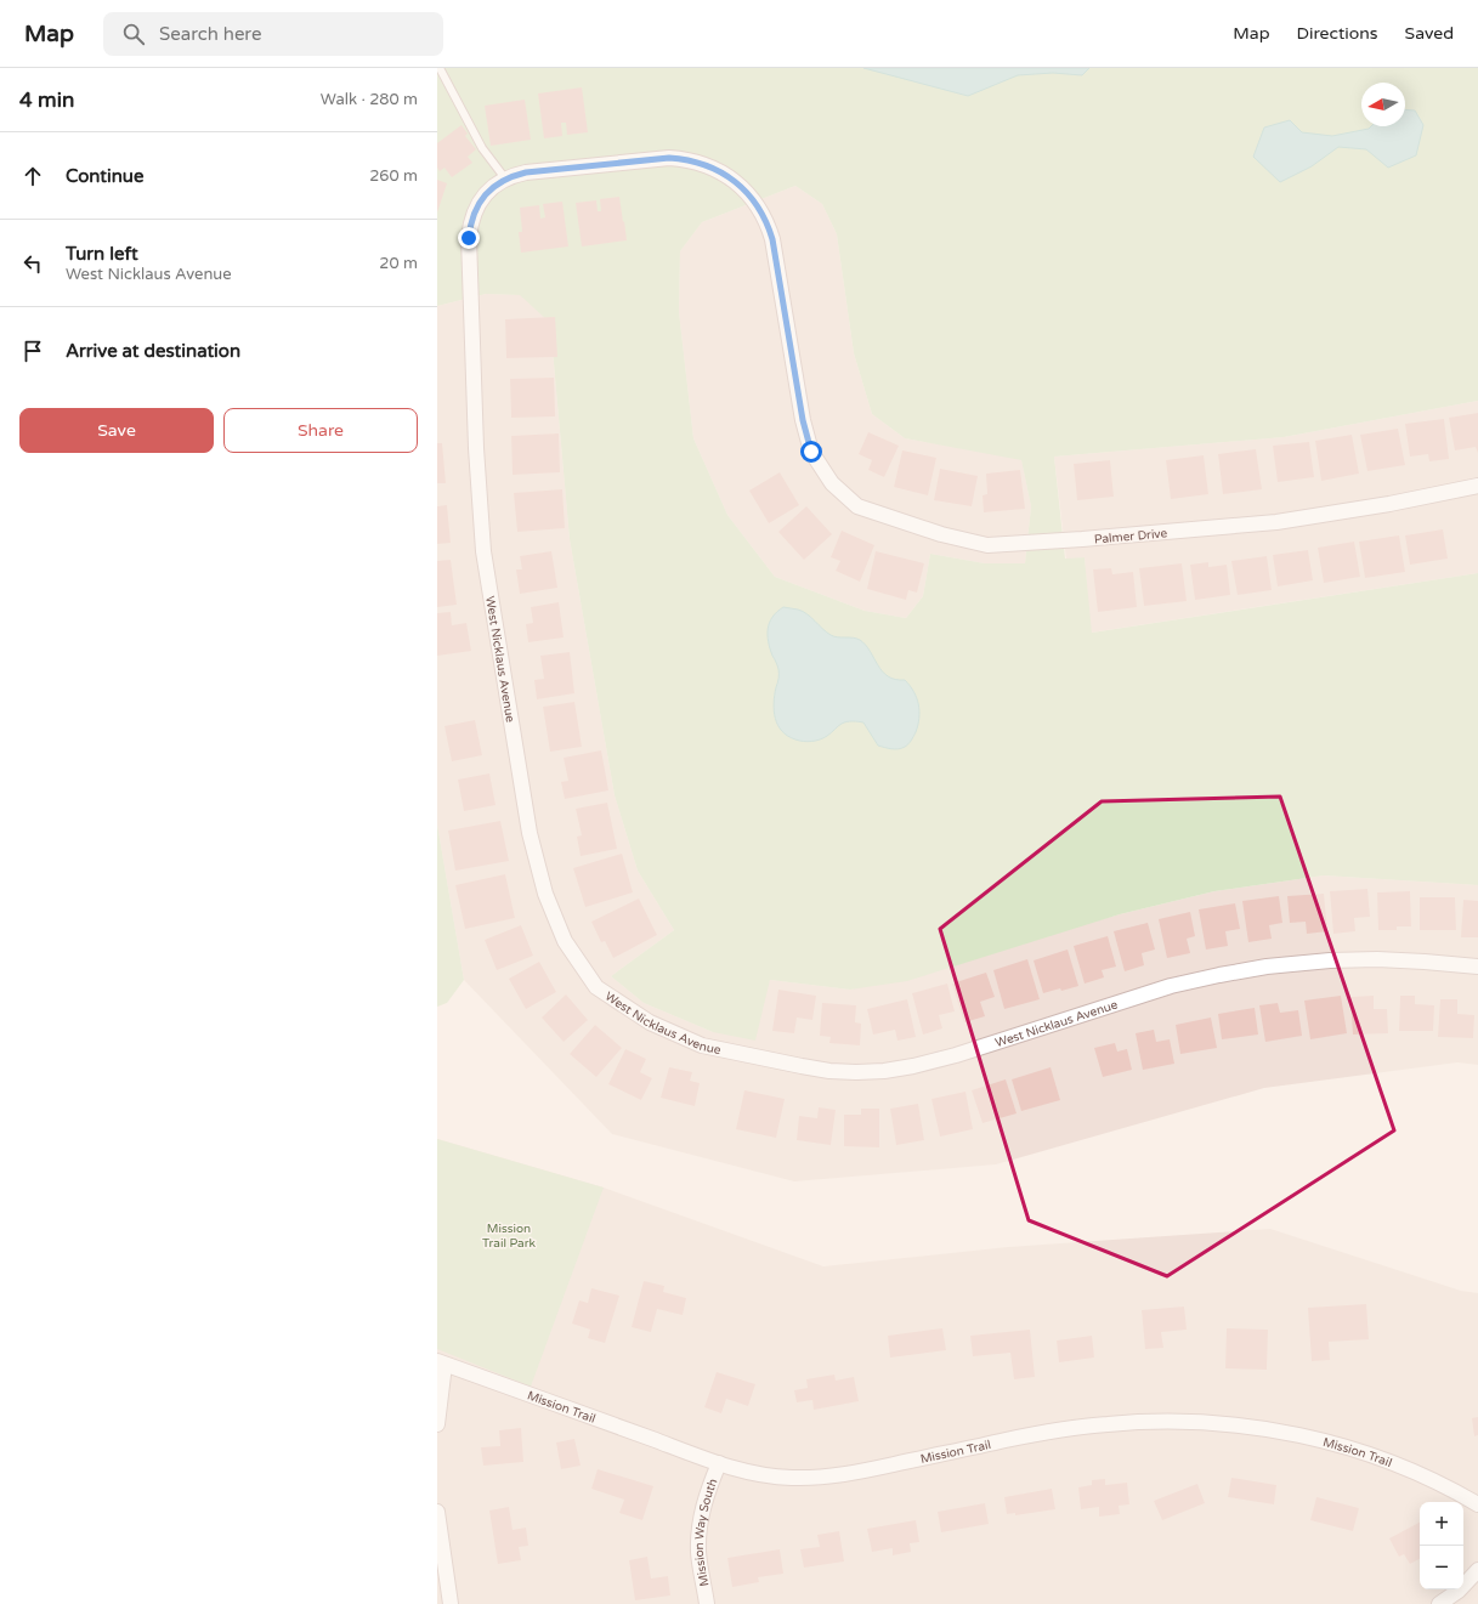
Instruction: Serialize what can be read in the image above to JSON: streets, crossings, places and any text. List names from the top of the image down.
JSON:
{
  "streets": {
    "street": [
      "Palmer Drive",
      "West Nicklaus Avenue",
      "Mission Trail",
      "Mission Way South"
    ]
  },
  "crossings": [
    ["Palmer Drive", "West Nicklaus Avenue"],
    ["Mission Trail", "Mission Way South"]
  ],
  "parks": ["Mission Trail Park"],
  "north": "left",
  "page": {
    "header": "Map",
    "search": "Search here",
    "nav": ["Map", "Directions", "Saved"],
    "heading": ["4 min", "Walk · 280 m"],
    "list": [
      ["Continue", "260 m"],
      ["Turn left", "West Nicklaus Avenue", "20 m"],
      "Arrive at destination"
    ],
    "buttons": ["Save", "Share"],
    "map_buttons": ["+", "−"]
  }
}
